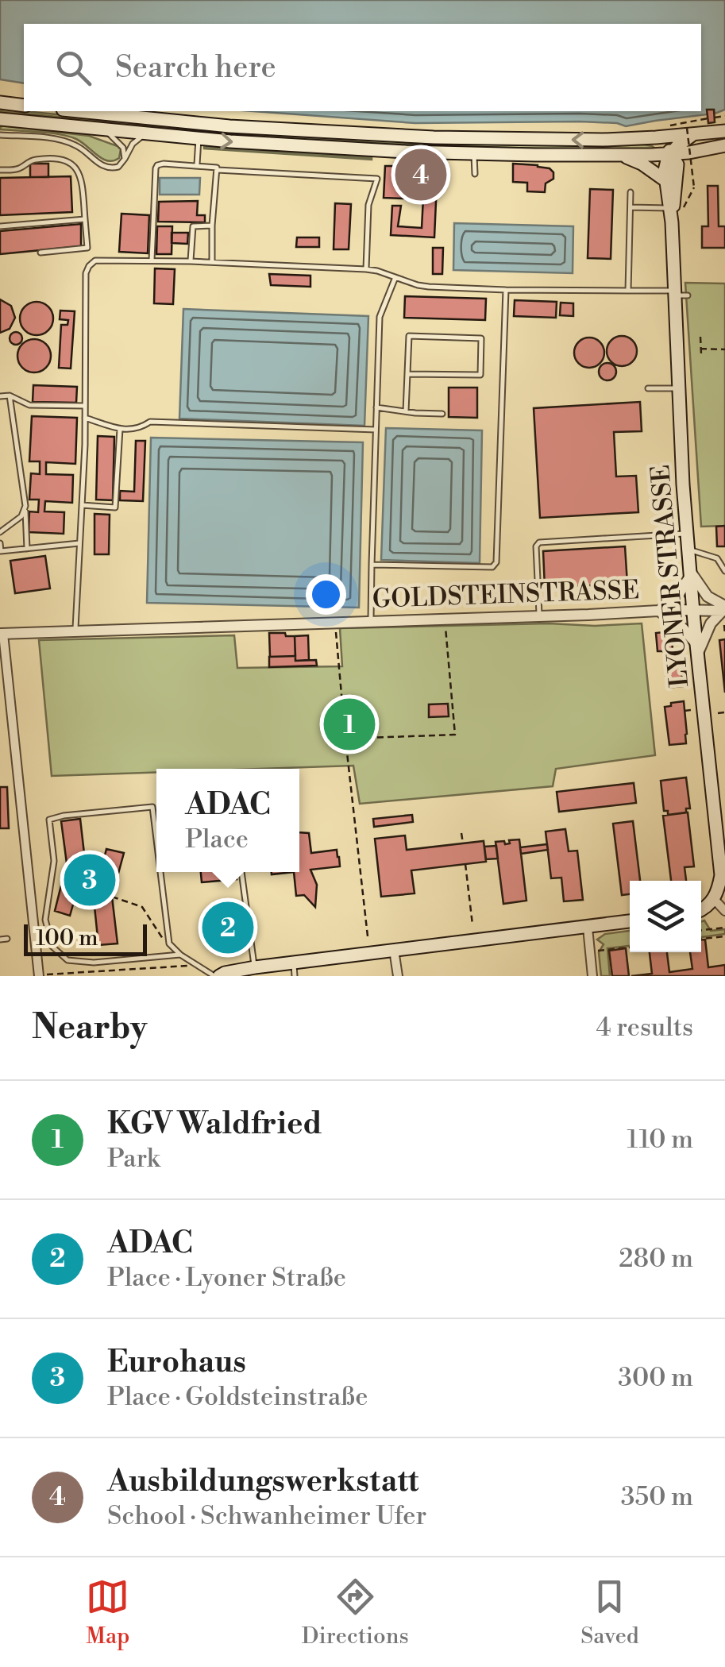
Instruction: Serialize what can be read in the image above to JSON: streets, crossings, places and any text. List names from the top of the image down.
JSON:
{
  "streets": {
    "main road": ["LYONER STRASSE"],
    "street": ["GOLDSTEINSTRASSE"]
  },
  "crossings": [
    ["LYONER STRASSE", "GOLDSTEINSTRASSE"]
  ],
  "scale_bar": "100 m",
  "page": {
    "search": "Search here",
    "pins": [
      "4",
      "1",
      "3",
      "2"
    ],
    "popup": ["ADAC", "Place"],
    "scale": "100 m",
    "heading": ["Nearby", "4 results"],
    "list": [
      {
        "mark": "1",
        "name": "KGV Waldfried",
        "note": "Park",
        "value": "110 m"
      },
      {
        "mark": "2",
        "name": "ADAC",
        "note": "Place · Lyoner Straße",
        "value": "280 m"
      },
      {
        "mark": "3",
        "name": "Eurohaus",
        "note": "Place · Goldsteinstraße",
        "value": "300 m"
      },
      {
        "mark": "4",
        "name": "Ausbildungswerkstatt",
        "note": "School · Schwanheimer Ufer",
        "value": "350 m"
      }
    ],
    "nav": ["Map", "Directions", "Saved"]
  }
}
